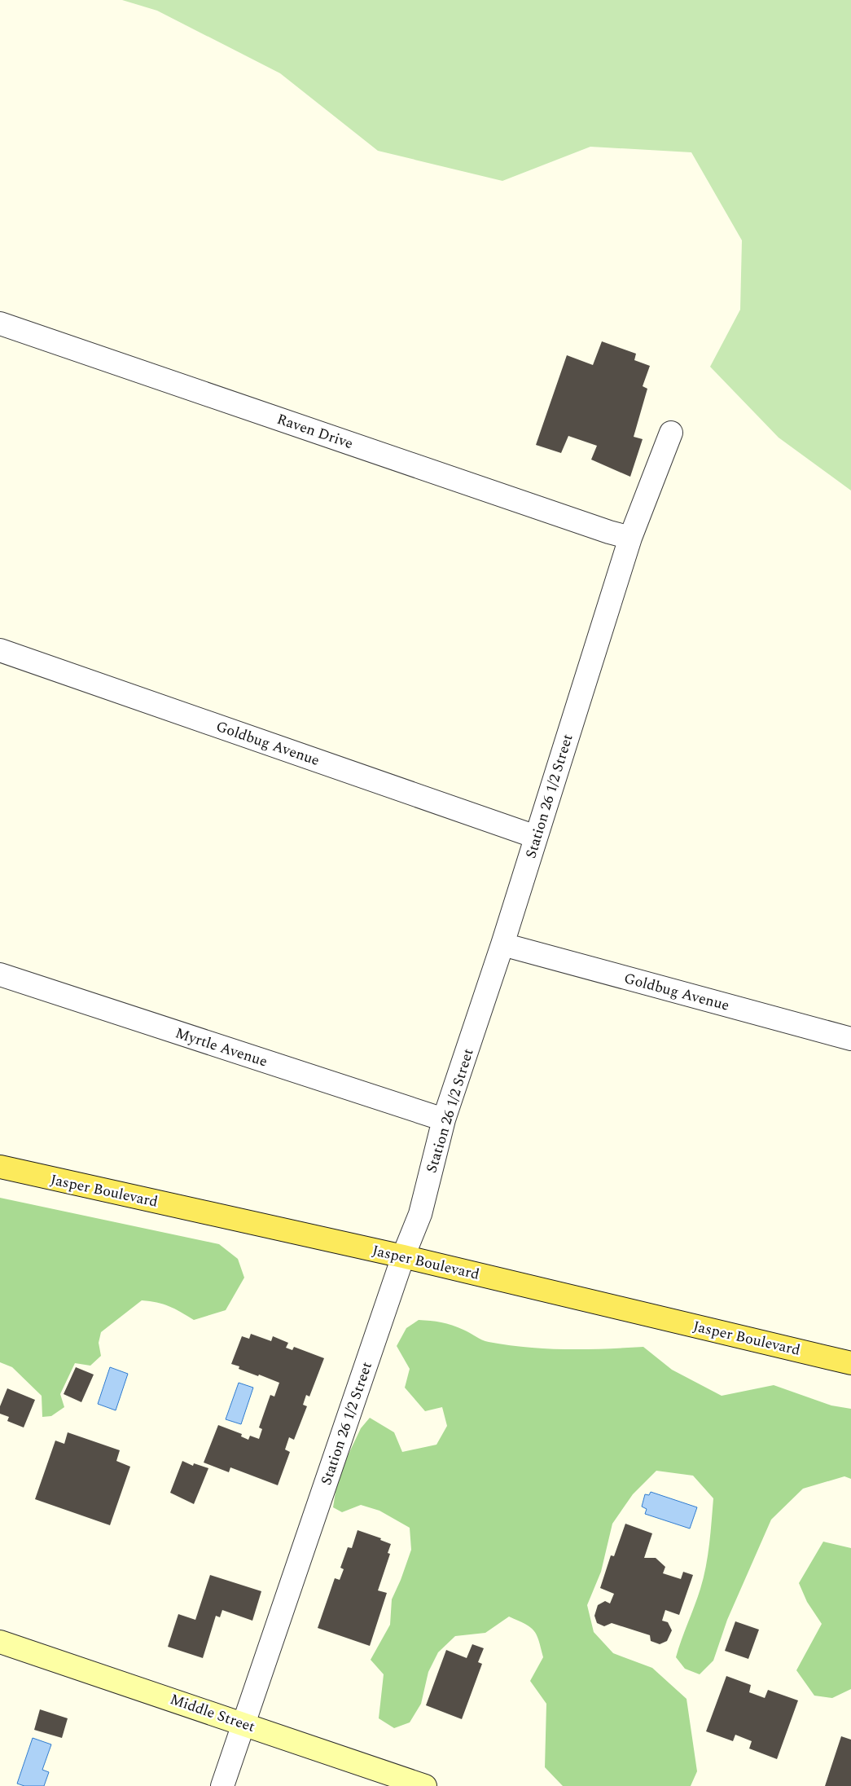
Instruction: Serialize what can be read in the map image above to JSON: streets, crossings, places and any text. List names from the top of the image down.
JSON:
{
  "streets": {
    "main road": ["Jasper Boulevard"],
    "street": [
      "Raven Drive",
      "Goldbug Avenue",
      "Station 26 1/2 Street",
      "Myrtle Avenue",
      "Middle Street"
    ]
  },
  "crossings": [
    ["Raven Drive", "Station 26 1/2 Street"],
    ["Goldbug Avenue", "Station 26 1/2 Street"],
    ["Station 26 1/2 Street", "Myrtle Avenue"],
    ["Station 26 1/2 Street", "Jasper Boulevard"],
    ["Station 26 1/2 Street", "Middle Street"]
  ]
}
